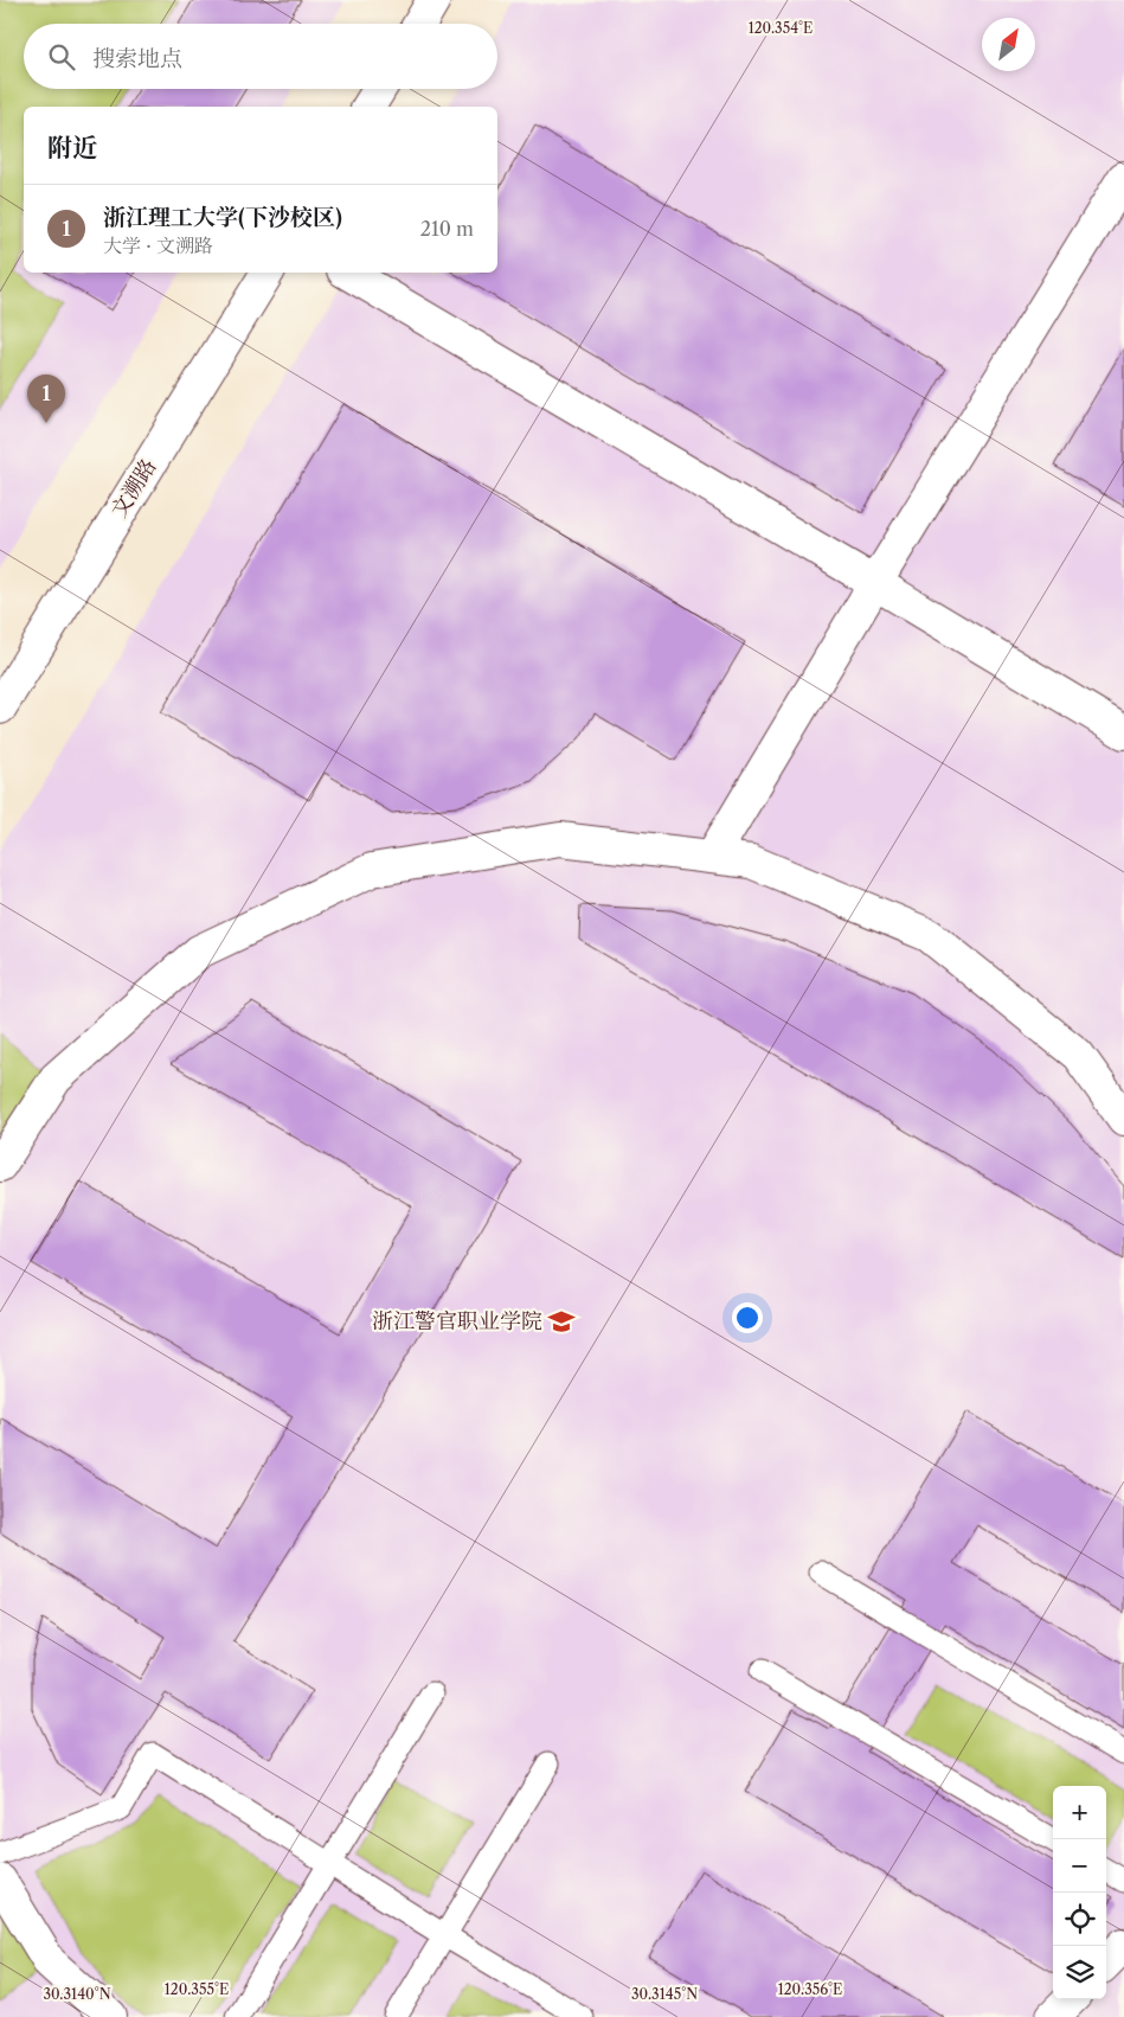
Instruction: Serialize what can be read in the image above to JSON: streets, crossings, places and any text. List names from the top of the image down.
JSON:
{
  "streets": {
    "street": ["文溯路"]
  },
  "places": {
    "school or university": ["浙江警官职业学院"]
  },
  "north": "top right",
  "page": {
    "search": "搜索地点",
    "heading": "附近",
    "list": [
      {
        "mark": "1",
        "name": "浙江理工大学(下沙校区)",
        "note": "大学 · 文溯路",
        "value": "210 m"
      }
    ],
    "pins": "1",
    "map_buttons": ["+", "−"]
  },
  "coordinates": [
    "120.354°E",
    "120.355°E",
    "120.356°E",
    "30.3140°N",
    "30.3145°N"
  ]
}
